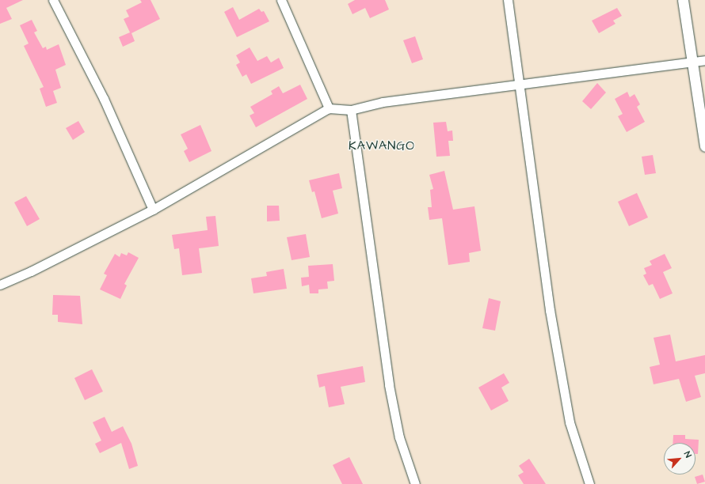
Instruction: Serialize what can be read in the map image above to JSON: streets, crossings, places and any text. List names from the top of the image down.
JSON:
{
  "districts": ["KAWANGO"],
  "north": "top right"
}
